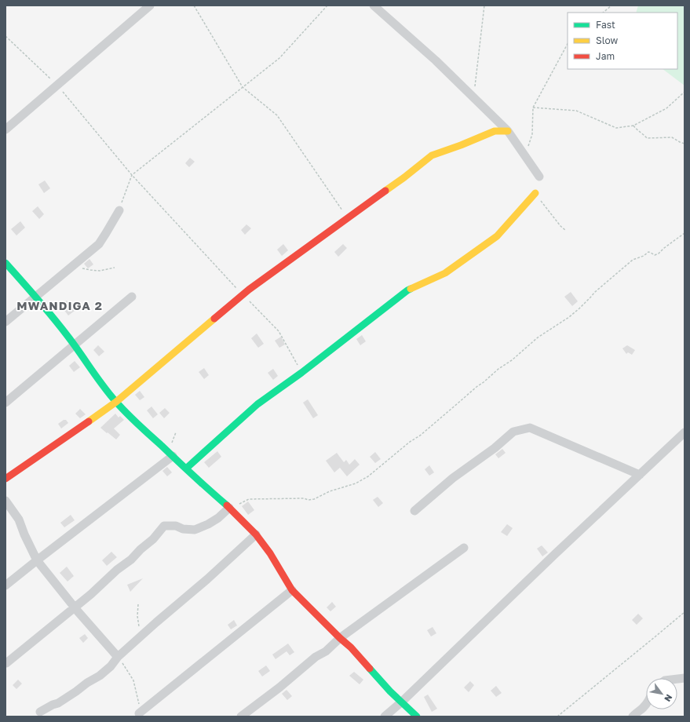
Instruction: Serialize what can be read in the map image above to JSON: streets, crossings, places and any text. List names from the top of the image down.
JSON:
{
  "districts": ["MWANDIGA 2"],
  "legend": ["Fast", "Slow", "Jam"],
  "north": "bottom right"
}
